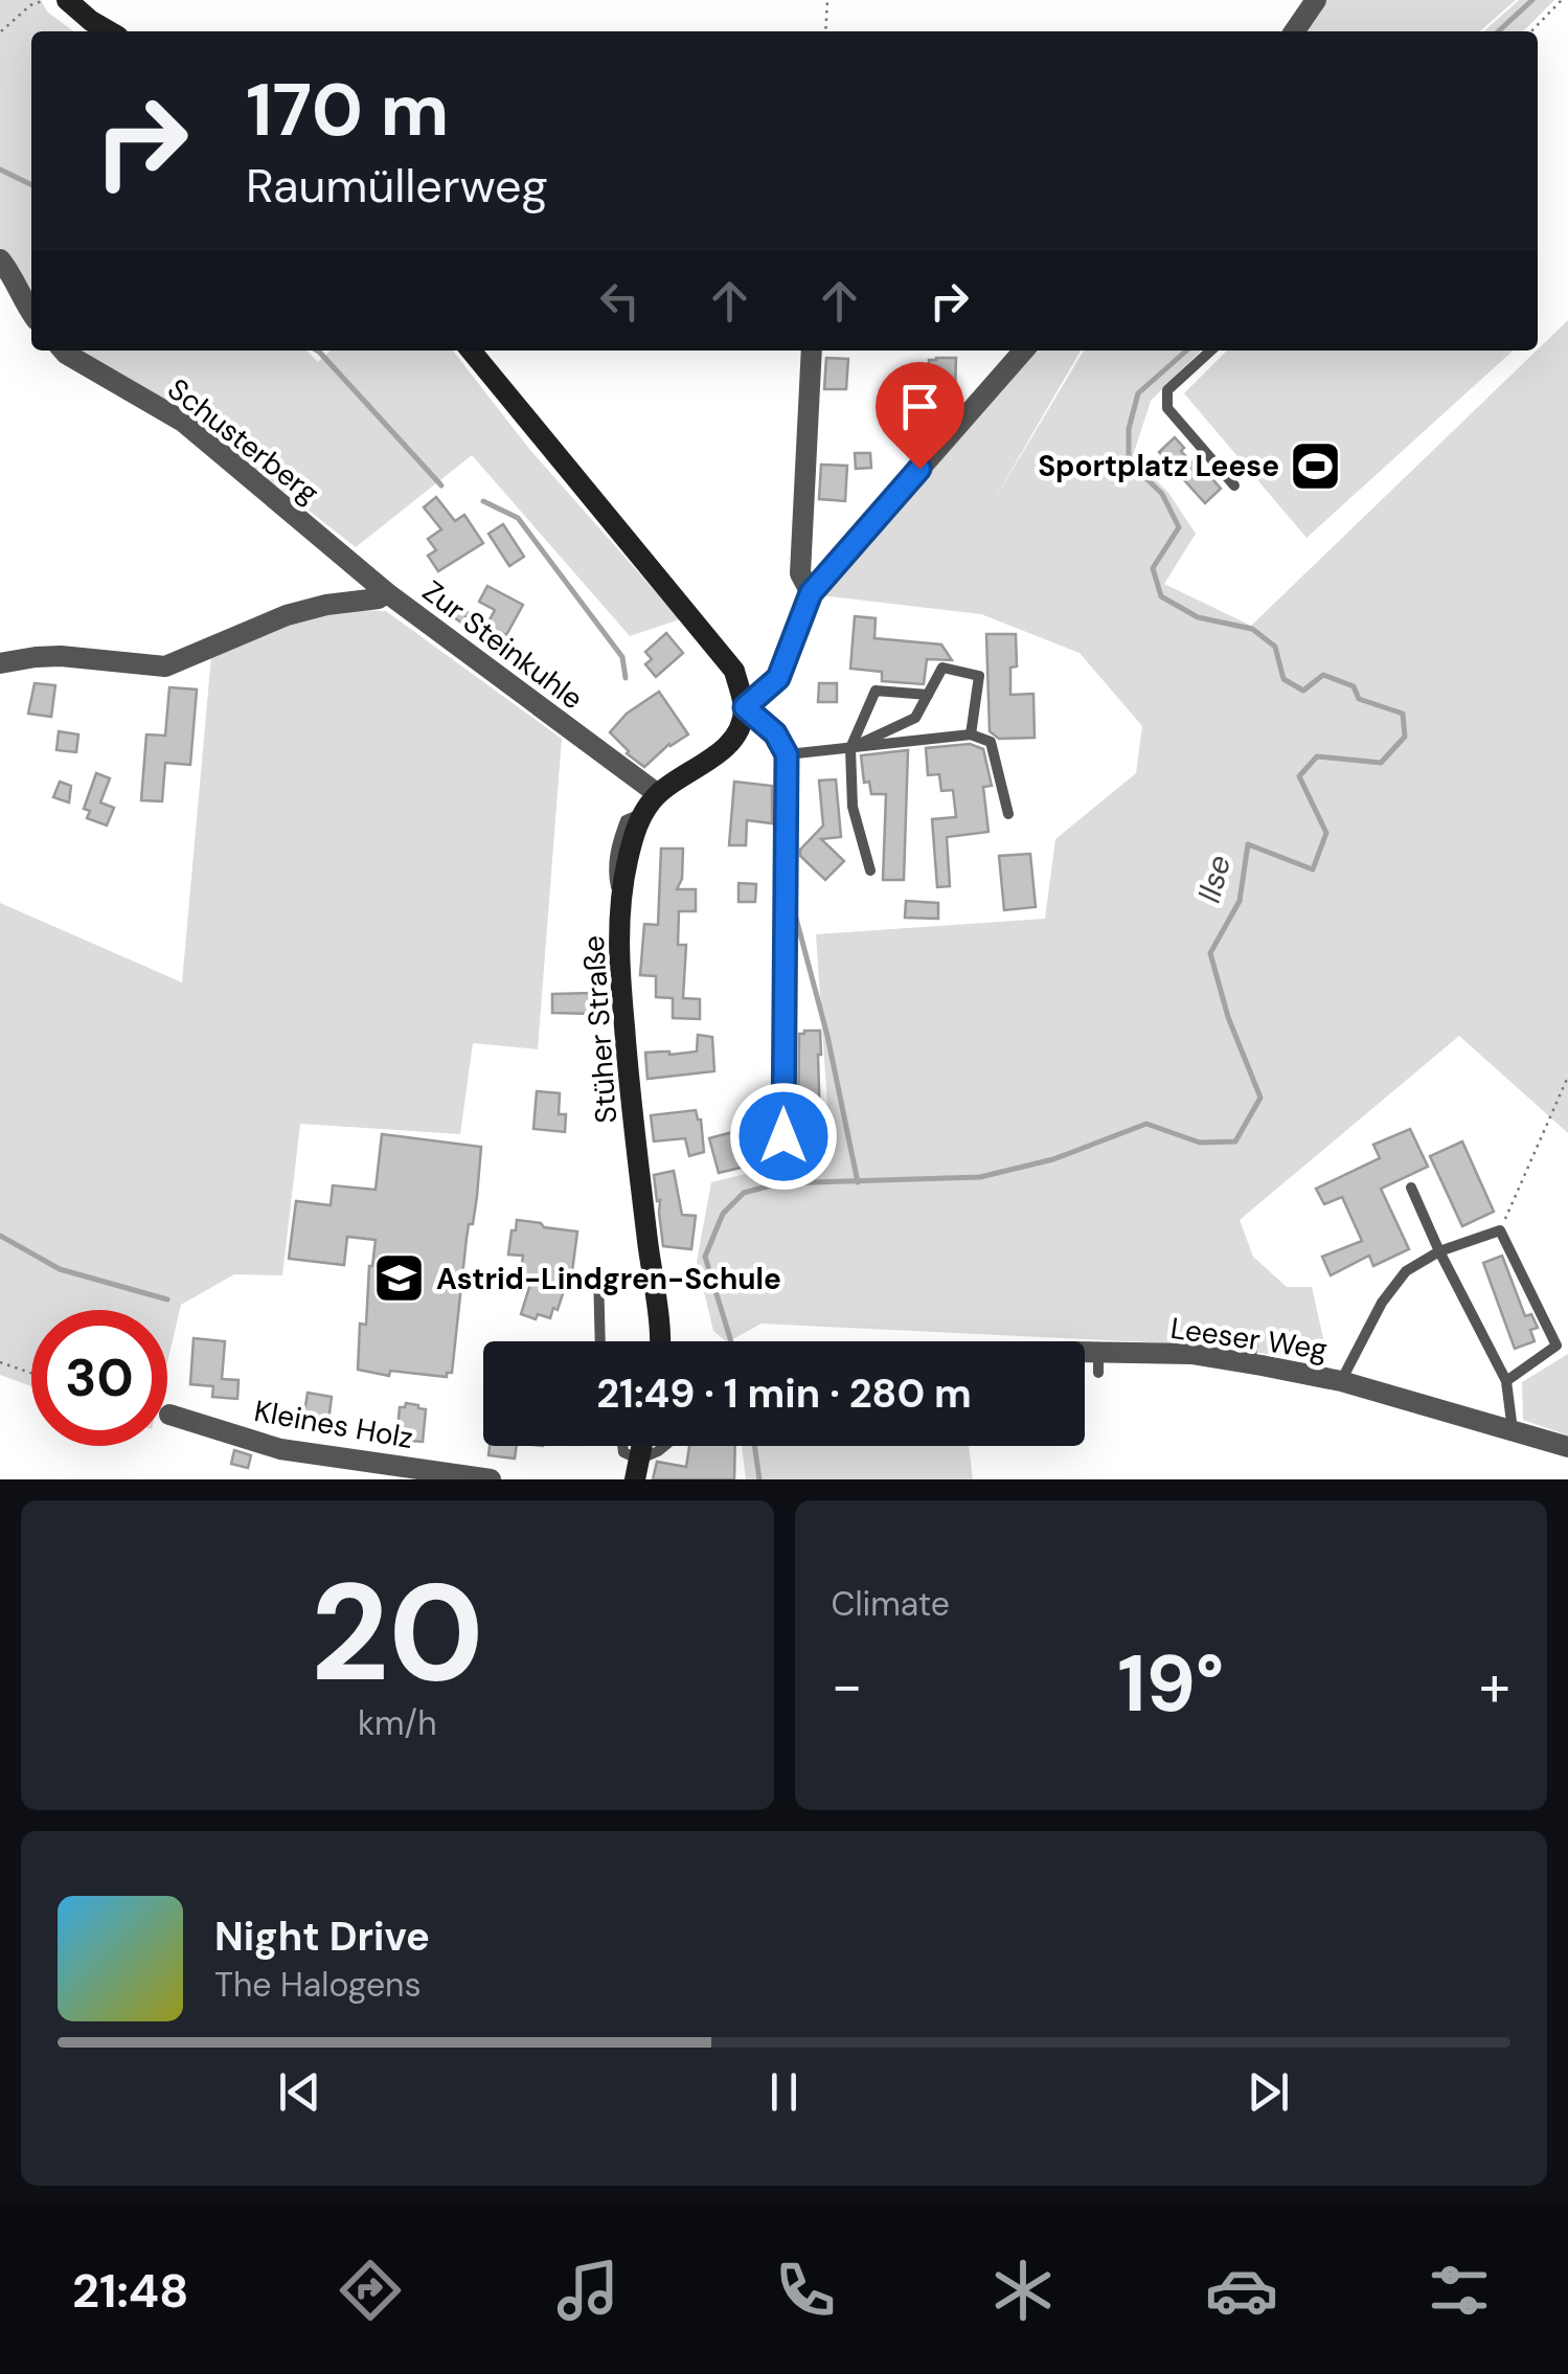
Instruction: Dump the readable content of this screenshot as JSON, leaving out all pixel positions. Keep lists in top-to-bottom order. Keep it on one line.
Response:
{"streets":{"main road":["Stüher Straße"],"street":["Schusterberg","Zur Steinkuhle","Leeser Weg","Kleines Holz"]},"crossings":[["Schusterberg","Zur Steinkuhle"],["Zur Steinkuhle","Stüher Straße"]],"water":["Ilse"],"places":{"sports":["Sportplatz Leese"],"school or university":["Astrid-Lindgren-Schule"]},"page":{"turn":["170 m","Raumüllerweg"],"limit":"30","trip":"21:49 · 1 min · 280 m","tile":[["20","km/h"],"Climate"],"heat":["−","19°","+"],"song":["Night Drive","The Halogens"],"tabs":"21:48"}}
